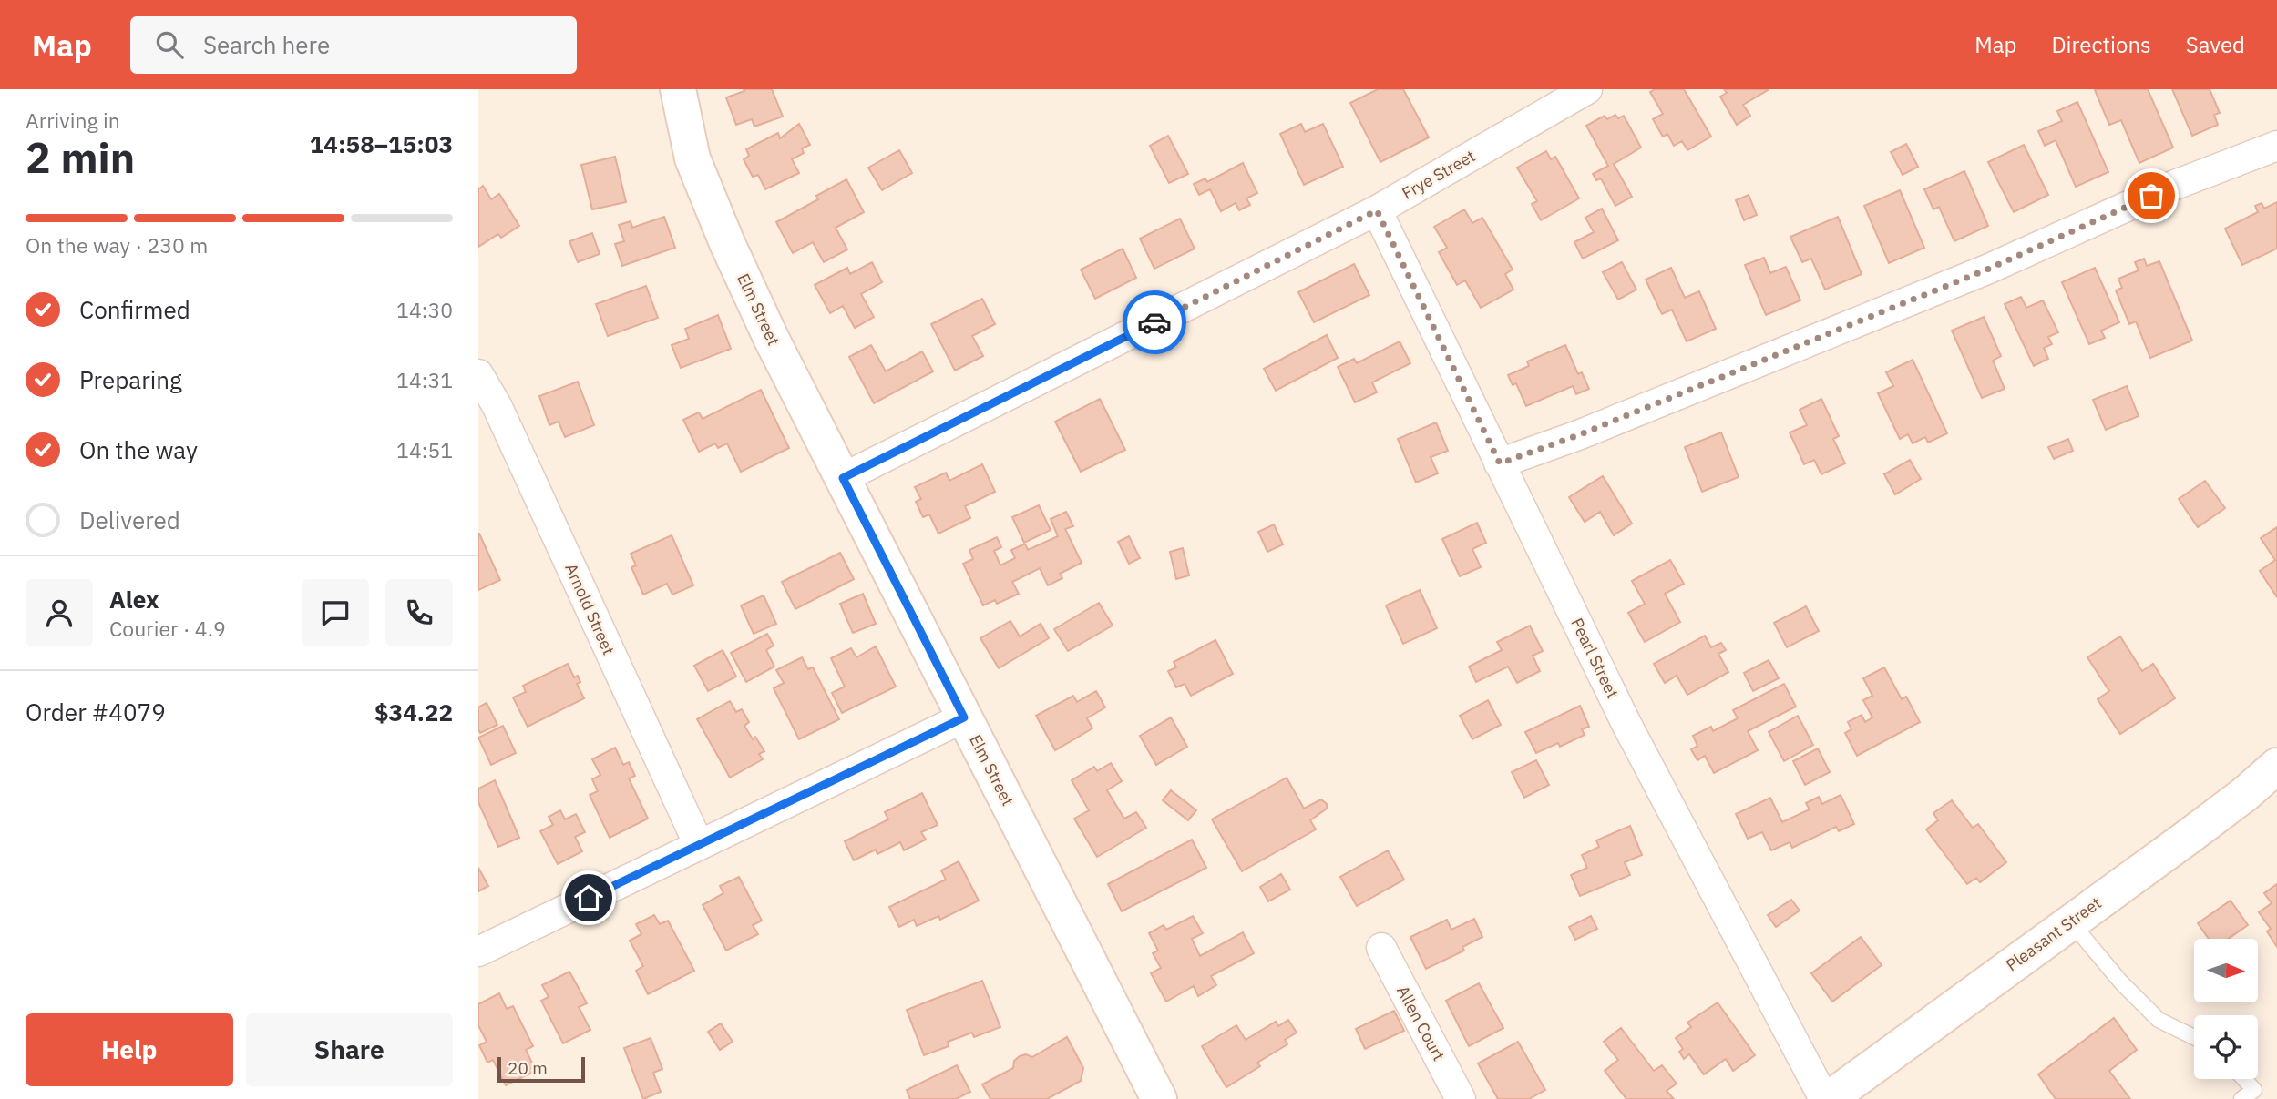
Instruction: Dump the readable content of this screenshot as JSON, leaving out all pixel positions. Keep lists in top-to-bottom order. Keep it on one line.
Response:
{"streets":{"street":["Frye Street","Elm Street","Arnold Street","Pearl Street","Pleasant Street","Allen Court"]},"crossings":[["Frye Street","Elm Street"],["Frye Street","Pearl Street"],["Pearl Street","Pleasant Street"]],"scale_bar":"20 m","north":"right","page":{"header":"Map","search":"Search here","nav":["Map","Directions","Saved"],"heading":["2 min","Arriving in","14:58–15:03"],"panel":["Alex","Courier · 4.9","Order #4079","$34.22"],"bar":"On the way · 230 m","list":[["Confirmed","14:30"],["Preparing","14:31"],["On the way","14:51"],"Delivered"],"buttons":["Help","Share"],"scale":"20 m"}}
